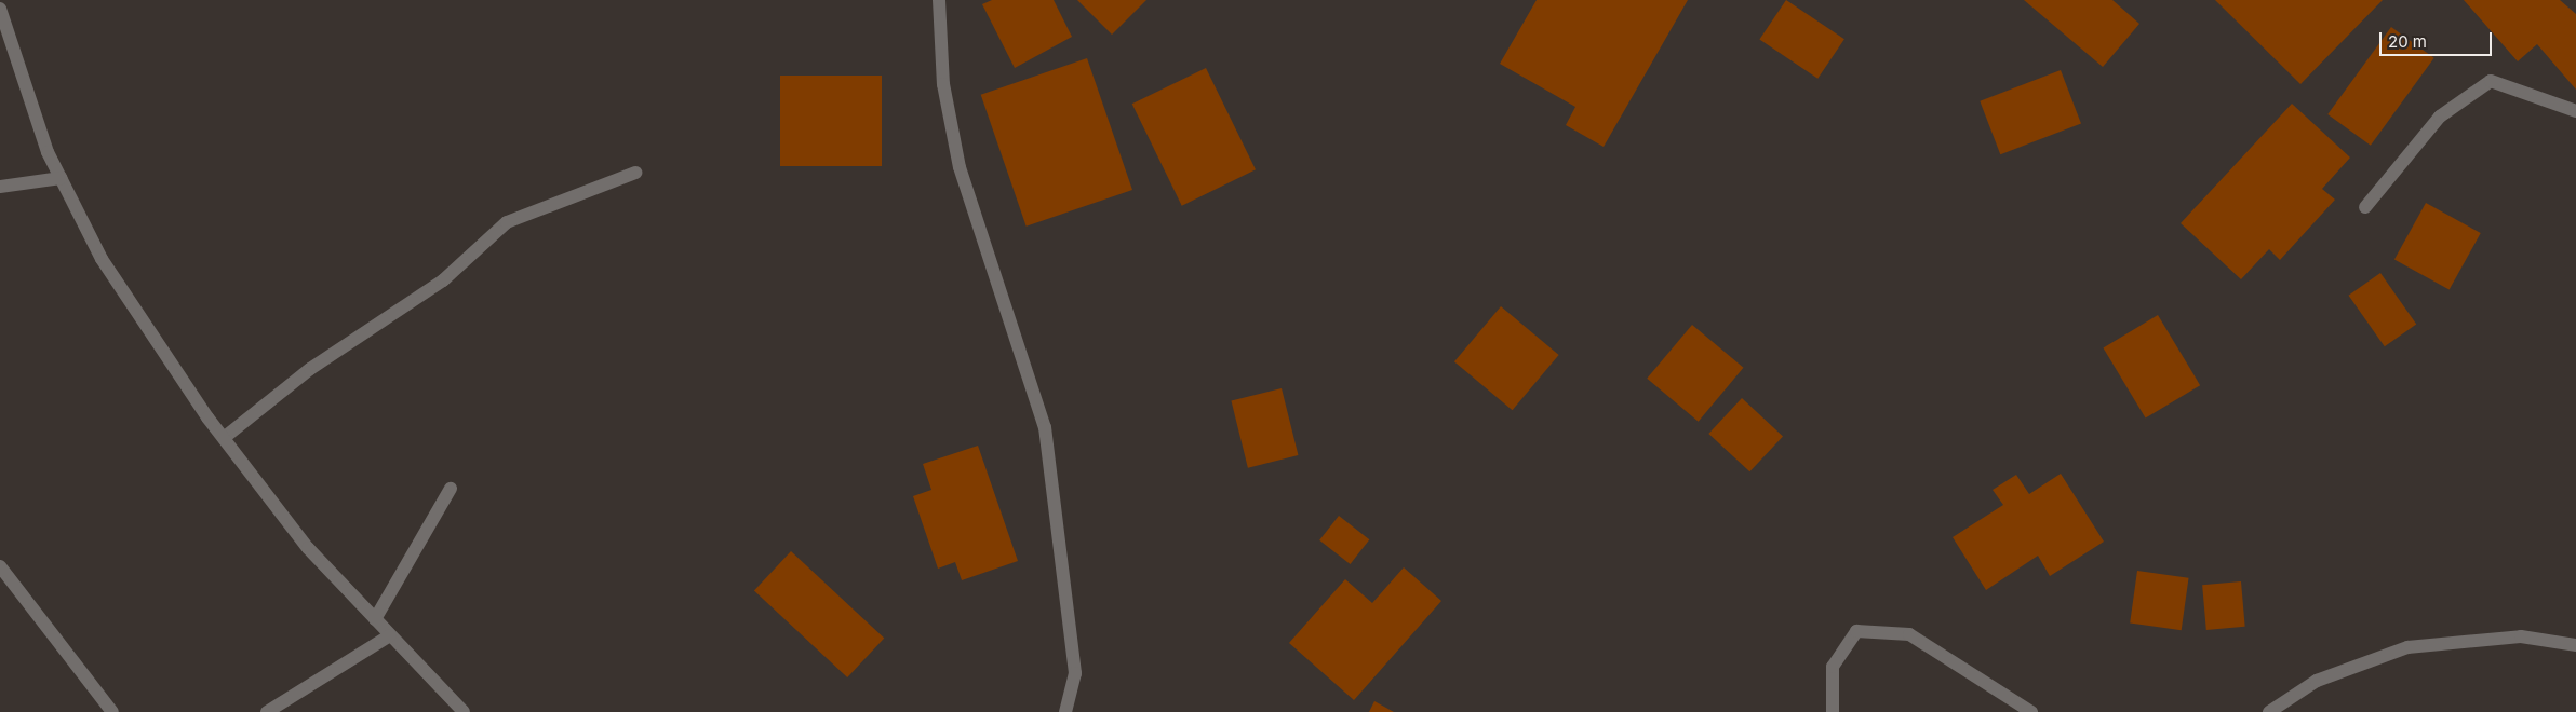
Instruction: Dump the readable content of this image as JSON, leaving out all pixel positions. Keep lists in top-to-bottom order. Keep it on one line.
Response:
{"scale_bar":"20 m"}
